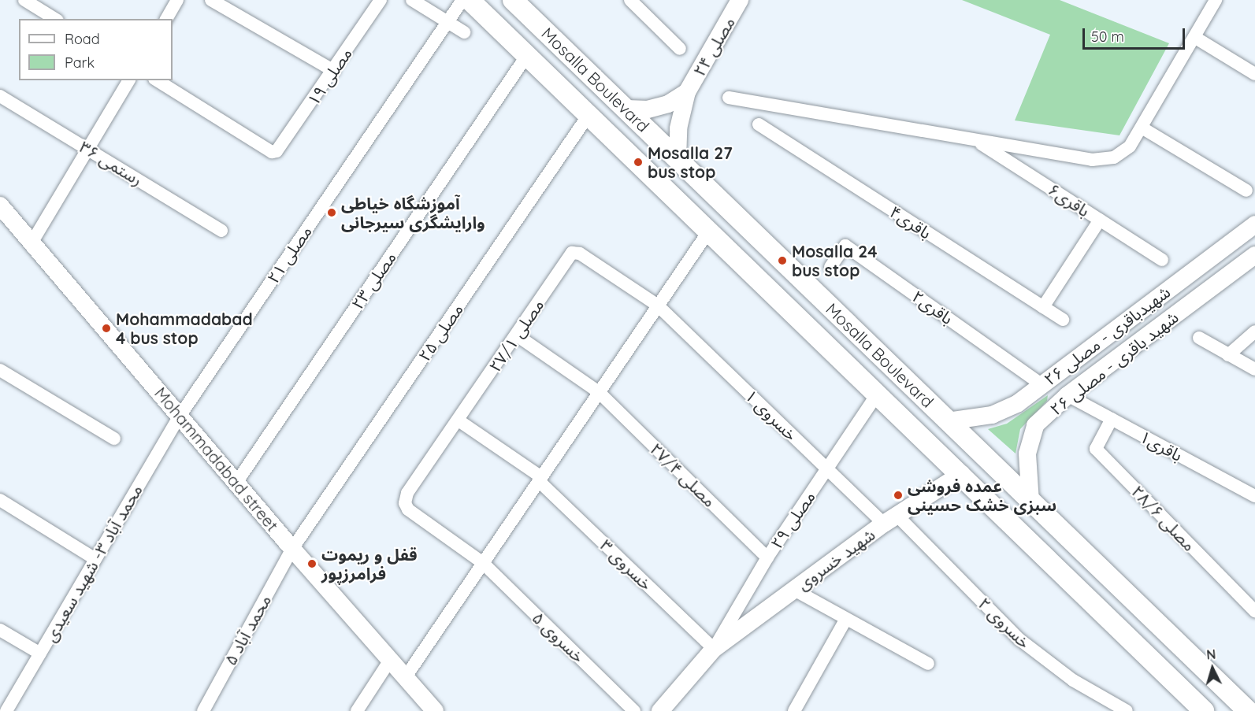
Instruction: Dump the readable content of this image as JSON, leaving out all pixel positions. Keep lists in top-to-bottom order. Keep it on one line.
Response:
{"streets":{"main road":["Mosalla Boulevard"],"street":["مصلی ۲۴","مصلی ۱۹","رستمی ۳۶","باقری۶","باقری۴","مصلی ۲۱","مصلی ۲۳","باقری۲","مصلی ۲۵","مصلی ۲۷/۱","شهیدباقری - مصلی ۲۶","شهید باقری - مصلی ۲۶","خسروی ۱","باقری۱","Mohammadabad street","مصلی ۲۷/۴","مصلی ۲۸/۶","مصلی ۲۹","شهید خسروی","محمد آباد ۳- شهید سعیدی","خسروی ۳","خسروی ۲","محمد آباد ۵","خسروی ۵"]},"crossings":[["Mosalla Boulevard","مصلی ۲۳"],["Mosalla Boulevard","مصلی ۲۵"],["Mosalla Boulevard","شهیدباقری - مصلی ۲۶"],["Mosalla Boulevard","شهید باقری - مصلی ۲۶"],["Mosalla Boulevard","مصلی ۲۹"],["Mosalla Boulevard","شهید خسروی"],["مصلی ۲۱","Mohammadabad street"],["مصلی ۲۱","محمد آباد ۳- شهید سعیدی"],["مصلی ۲۳","Mohammadabad street"],["باقری۲","شهیدباقری - مصلی ۲۶"],["مصلی ۲۵","Mohammadabad street"],["مصلی ۲۵","محمد آباد ۵"],["مصلی ۲۷/۱","خسروی ۱"],["مصلی ۲۷/۱","مصلی ۲۷/۴"],["مصلی ۲۷/۱","خسروی ۳"],["مصلی ۲۷/۱","خسروی ۵"],["شهید باقری - مصلی ۲۶","باقری۱"],["خسروی ۱","مصلی ۲۹"],["خسروی ۱","شهید خسروی"],["خسروی ۱","خسروی ۲"],["باقری۱","مصلی ۲۸/۶"],["Mohammadabad street","محمد آباد ۳- شهید سعیدی"],["Mohammadabad street","محمد آباد ۵"],["مصلی ۲۷/۴","مصلی ۲۹"],["مصلی ۲۹","شهید خسروی"],["مصلی ۲۹","خسروی ۳"],["شهید خسروی","خسروی ۳"],["شهید خسروی","خسروی ۲"]],"places":["Mosalla 27 bus stop","آموزشگاه خیاطی وارایشگری سیرجانی","Mosalla 24 bus stop","Mohammadabad 4 bus stop","عمده فروشی سبزی خشک حسینی","قفل و ریموت فرامرزپور"],"legend":["Road","Park"],"scale_bar":"50 m","north":"top"}
